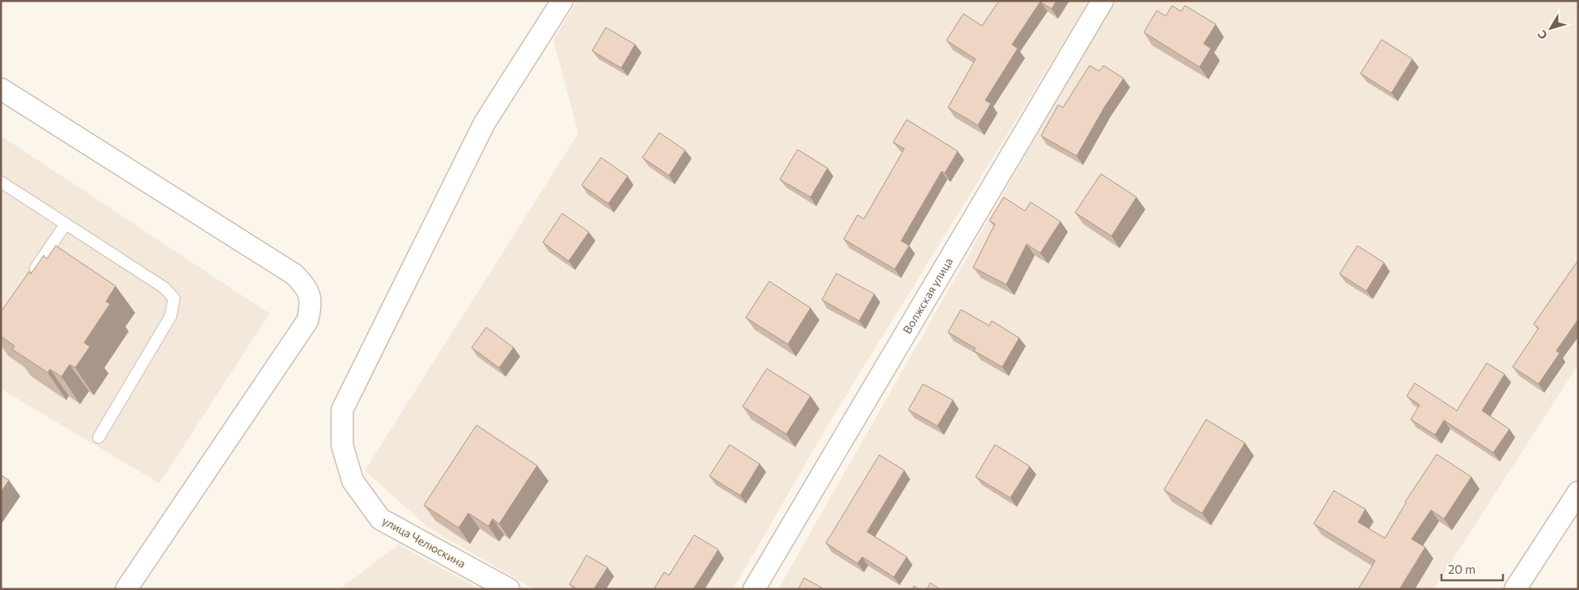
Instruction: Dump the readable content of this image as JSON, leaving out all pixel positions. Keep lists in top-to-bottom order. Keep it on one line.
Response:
{"streets":{"street":["Волжская улица","улица Челюскина"]},"scale_bar":"20 m","north":"bottom left"}
